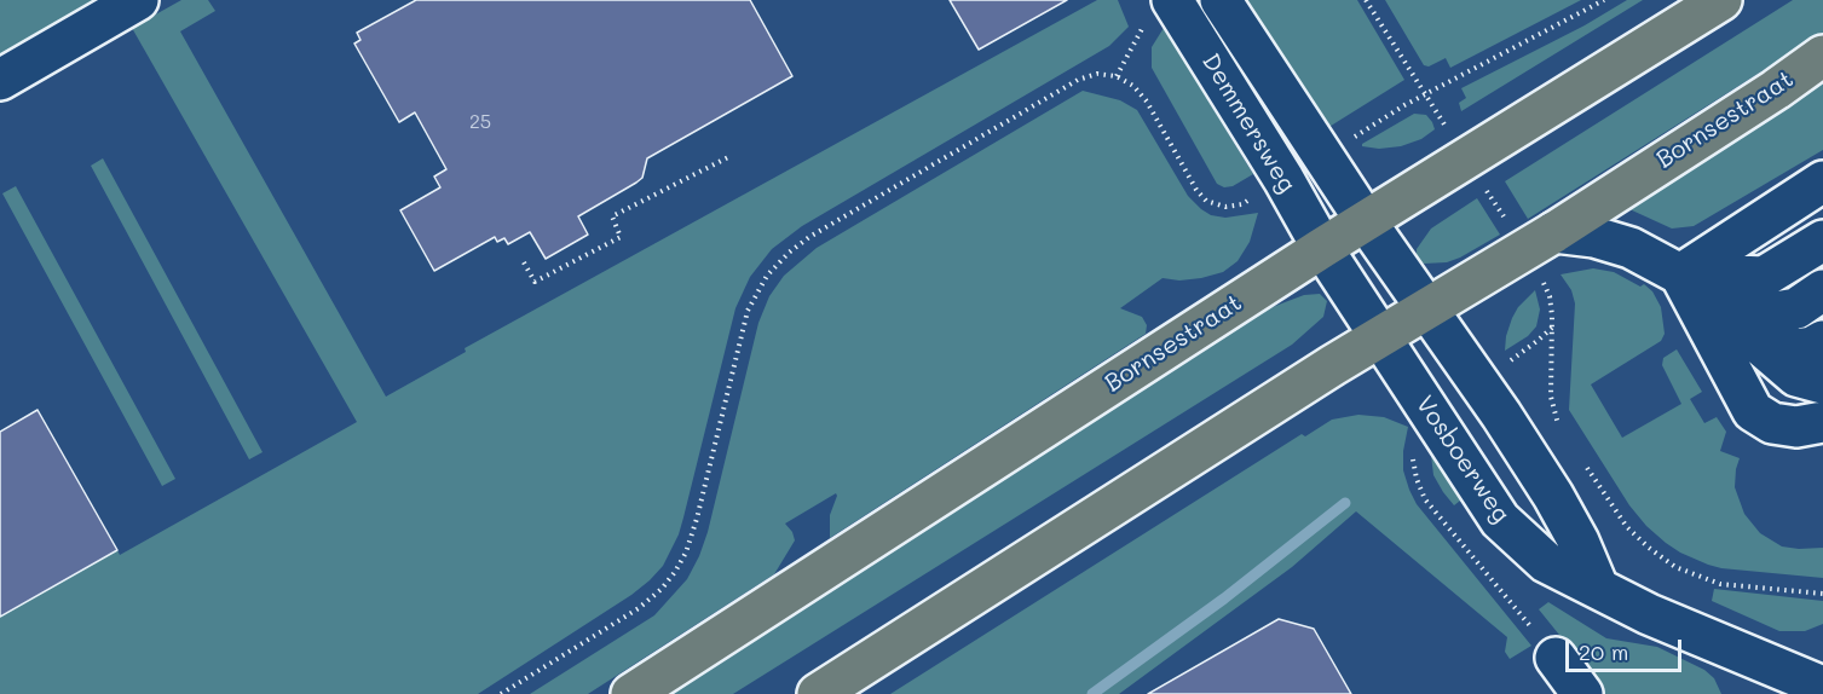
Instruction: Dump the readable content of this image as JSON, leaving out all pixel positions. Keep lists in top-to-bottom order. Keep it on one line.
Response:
{"streets":{"main road":["Bornsestraat"],"street":["Demmersweg","Vosboerweg"]},"crossings":[["Bornsestraat","Demmersweg"],["Bornsestraat","Vosboerweg"],["Demmersweg","Vosboerweg"]],"house_numbers":["25"],"scale_bar":"20 m"}
